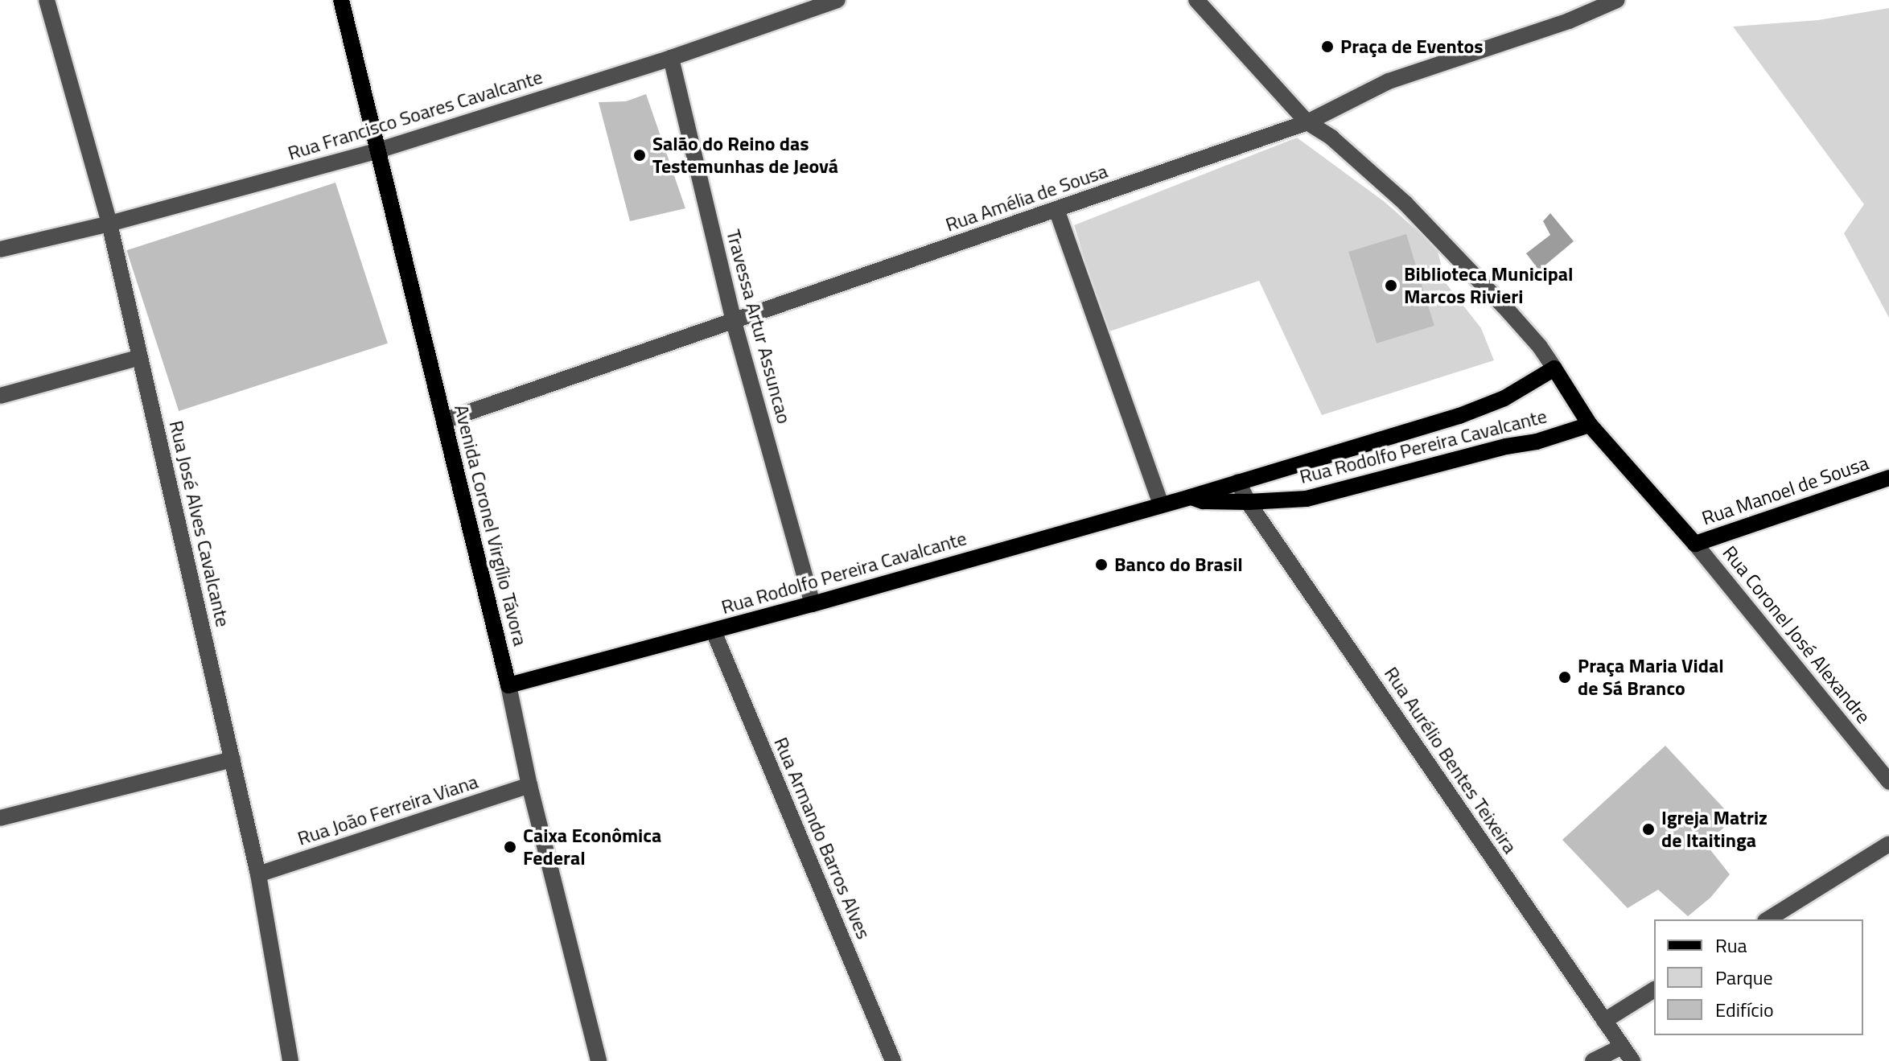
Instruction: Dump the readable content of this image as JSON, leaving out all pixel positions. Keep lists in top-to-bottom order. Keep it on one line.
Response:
{"streets":{"main road":["Rua Rodolfo Pereira Cavalcante","Rua Manoel de Sousa","Avenida Coronel Virgílio Távora"],"street":["Rua Francisco Soares Cavalcante","Rua Amélia de Sousa","Travessa Artur Assuncao","Rua José Alves Cavalcante","Rua Coronel José Alexandre","Rua Aurélio Bentes Teixeira","Rua João Ferreira Viana","Rua Armando Barros Alves"]},"crossings":[["Rua Francisco Soares Cavalcante","Travessa Artur Assuncao"],["Rua Francisco Soares Cavalcante","Rua José Alves Cavalcante"],["Rua Francisco Soares Cavalcante","Avenida Coronel Virgílio Távora"],["Rua Amélia de Sousa","Travessa Artur Assuncao"],["Rua Amélia de Sousa","Avenida Coronel Virgílio Távora"],["Travessa Artur Assuncao","Rua Rodolfo Pereira Cavalcante"],["Rua Rodolfo Pereira Cavalcante","Avenida Coronel Virgílio Távora"],["Rua Rodolfo Pereira Cavalcante","Rua Aurélio Bentes Teixeira"],["Rua Rodolfo Pereira Cavalcante","Rua Armando Barros Alves"],["Rua Manoel de Sousa","Rua Coronel José Alexandre"],["Rua José Alves Cavalcante","Rua João Ferreira Viana"],["Avenida Coronel Virgílio Távora","Rua João Ferreira Viana"]],"places":["Praça de Eventos","Salão do Reino das Testemunhas de Jeová","Biblioteca Municipal Marcos Rivieri","Banco do Brasil","Praça Maria Vidal de Sá Branco","Igreja Matriz de Itaitinga","Caixa Econômica Federal"],"legend":["Rua","Parque","Edifício"]}
